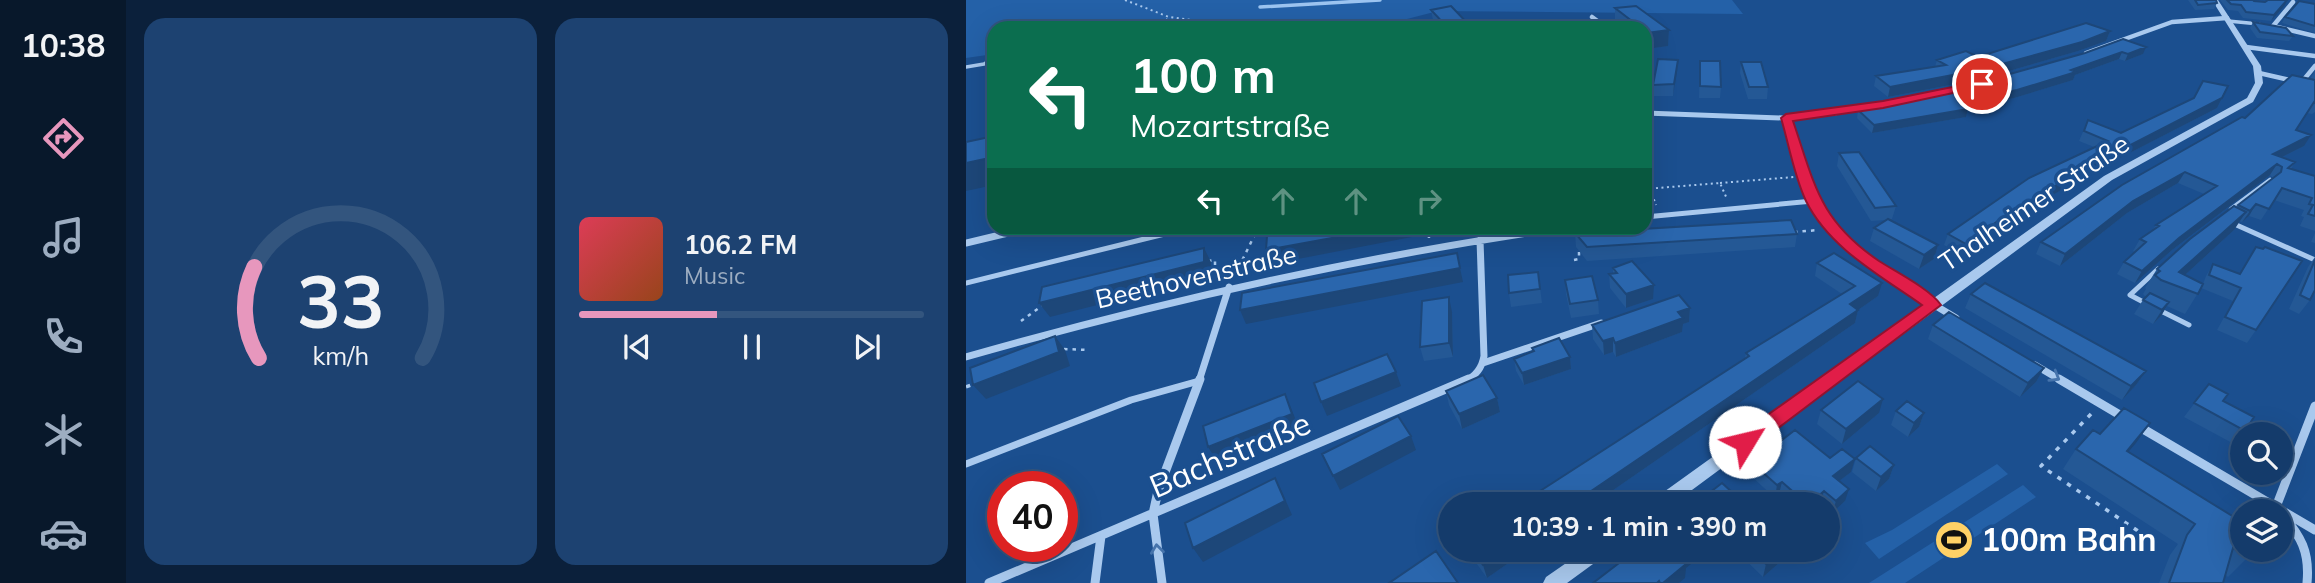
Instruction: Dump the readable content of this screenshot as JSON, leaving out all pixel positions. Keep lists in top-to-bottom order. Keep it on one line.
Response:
{"streets":{"street":["Thalheimer Straße","Beethovenstraße","Bachstraße"]},"places":{"sports":["100m Bahn"]},"page":{"tabs":"10:38","turn":["100 m","Mozartstraße"],"song":["106.2 FM","Music"],"limit":"40","trip":"10:39 · 1 min · 390 m","gauge":["33","km/h"]}}
